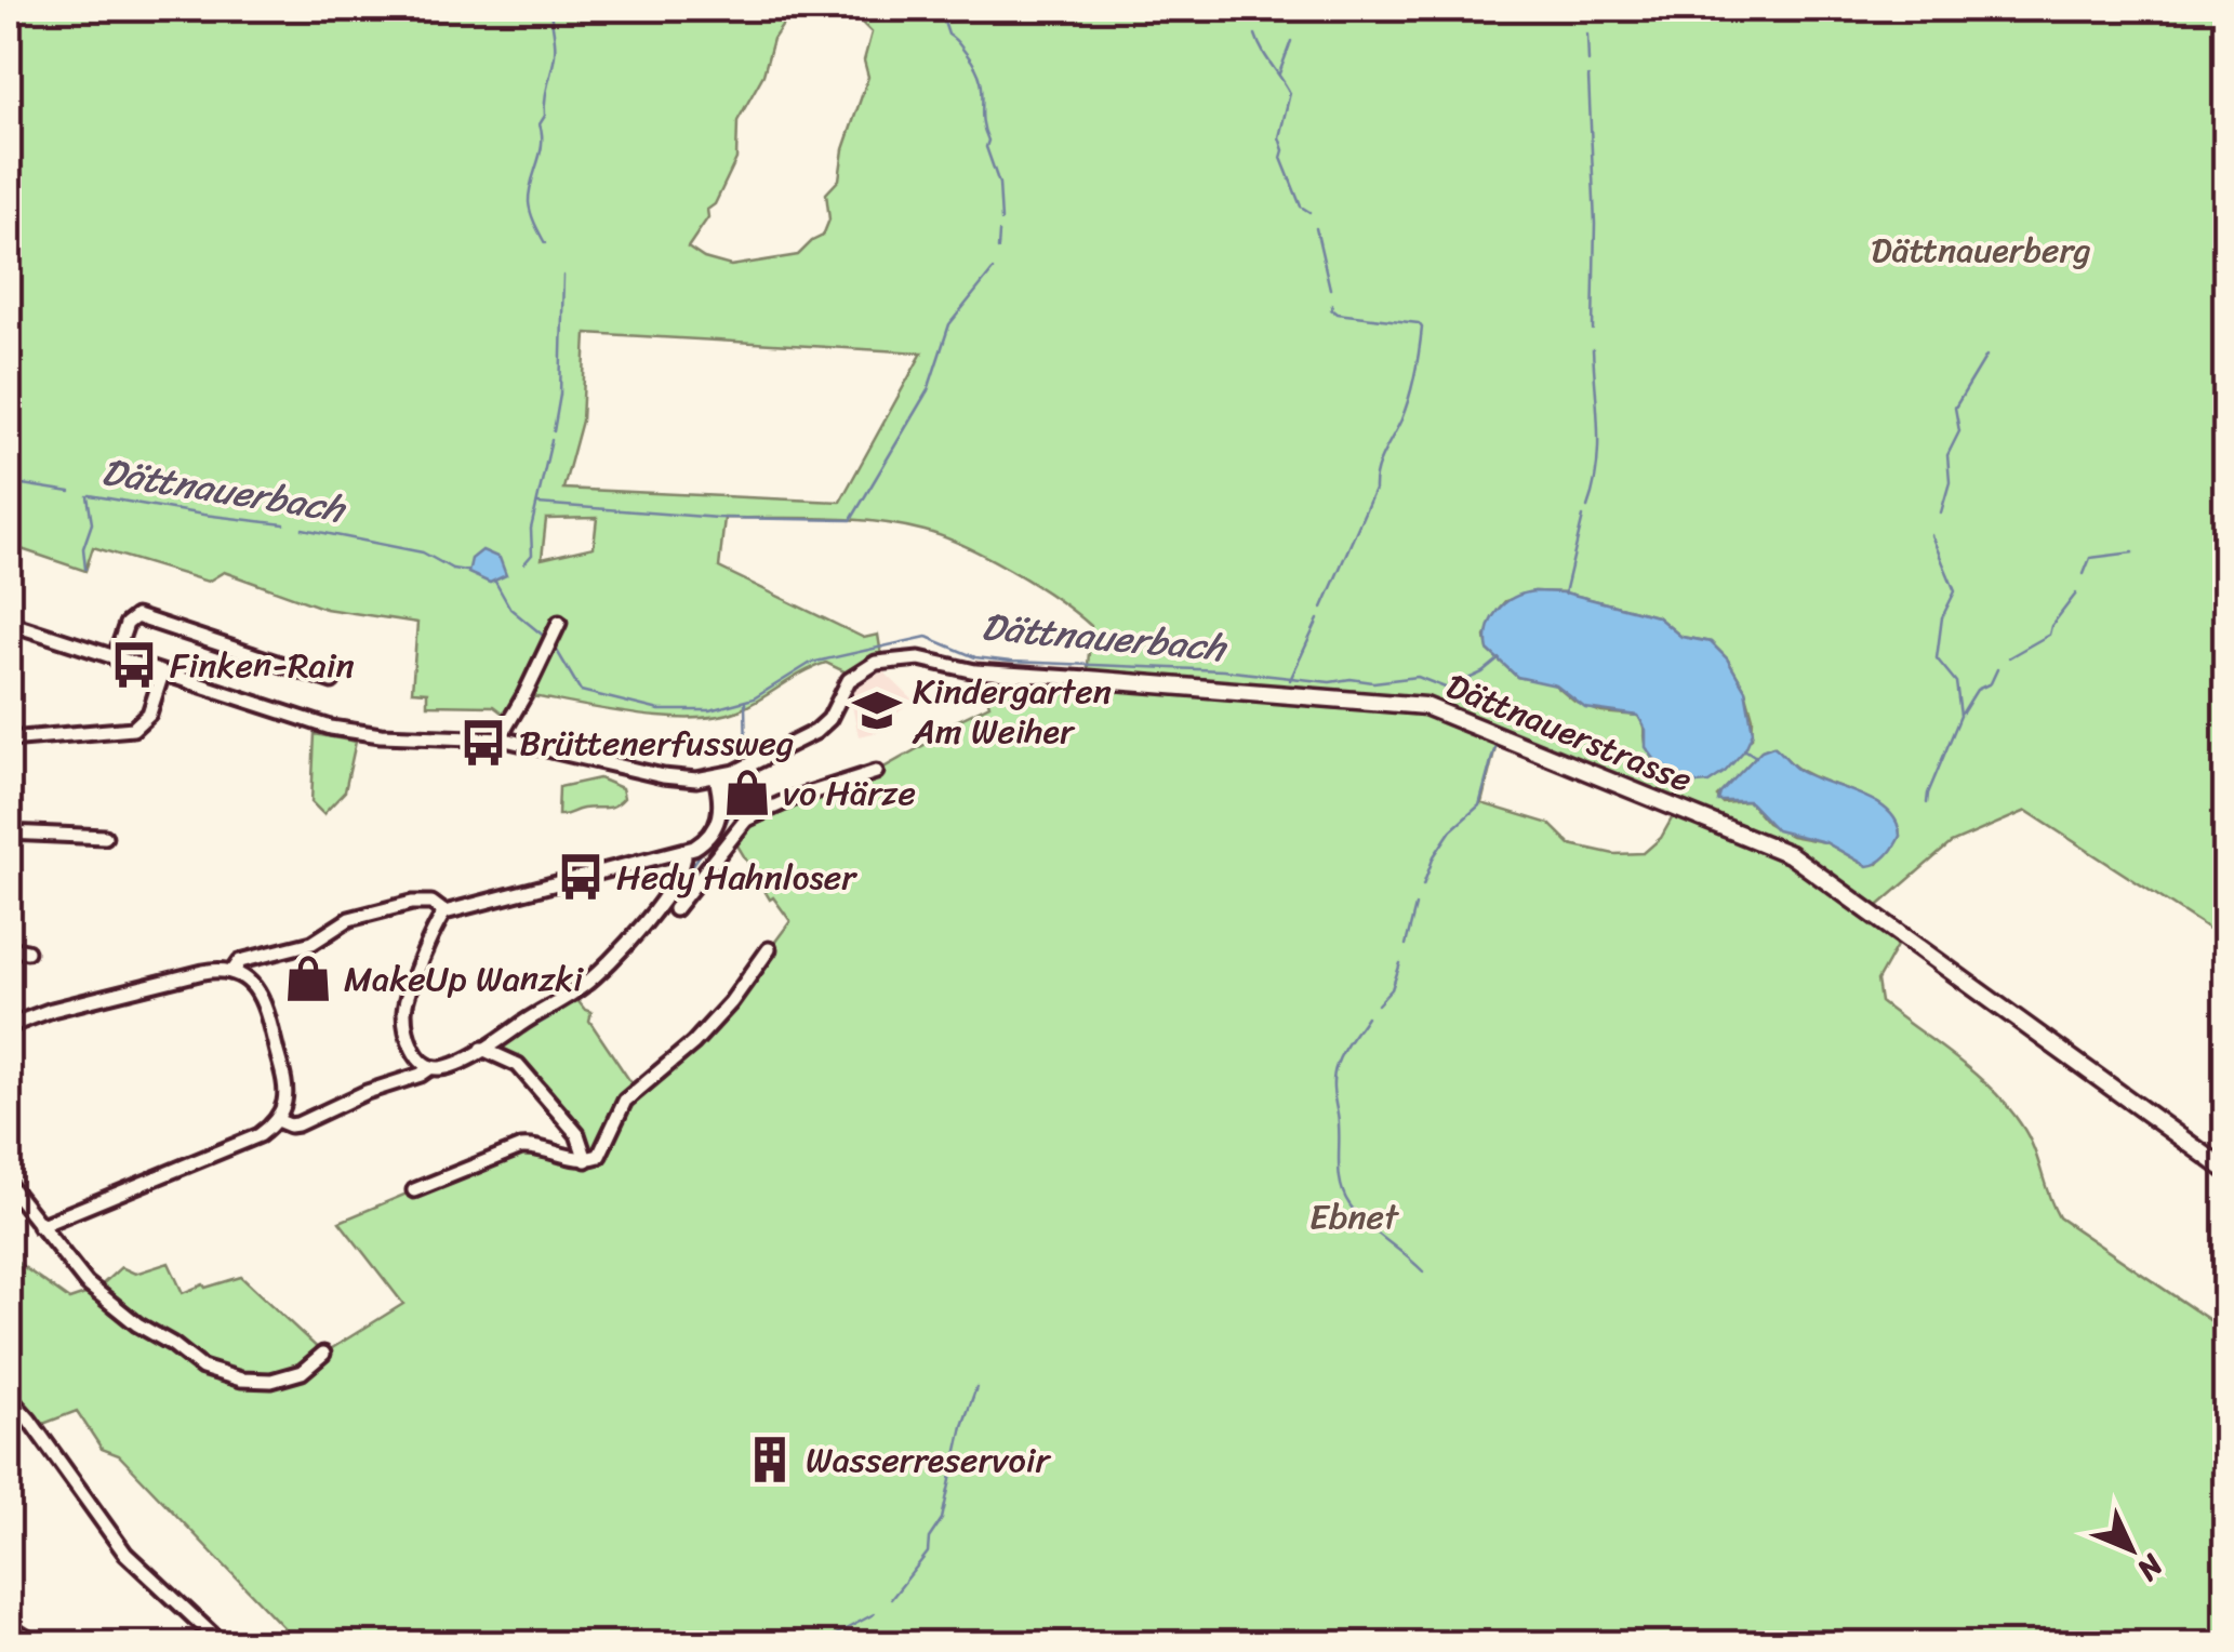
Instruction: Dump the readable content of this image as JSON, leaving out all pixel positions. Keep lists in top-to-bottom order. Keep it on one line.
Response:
{"streets":{"street":["Dättnauerstrasse"]},"water":["Dättnauerbach"],"parks":["Dättnauerberg","Ebnet"],"places":{"bus stop":["Finken-Rain","Brüttenerfussweg","Hedy Hahnloser"],"school or university":["Kindergarten Am Weiher"],"shop":["vo Härze","MakeUp Wanzki"],"building":["Wasserreservoir"]},"north":"bottom right"}
